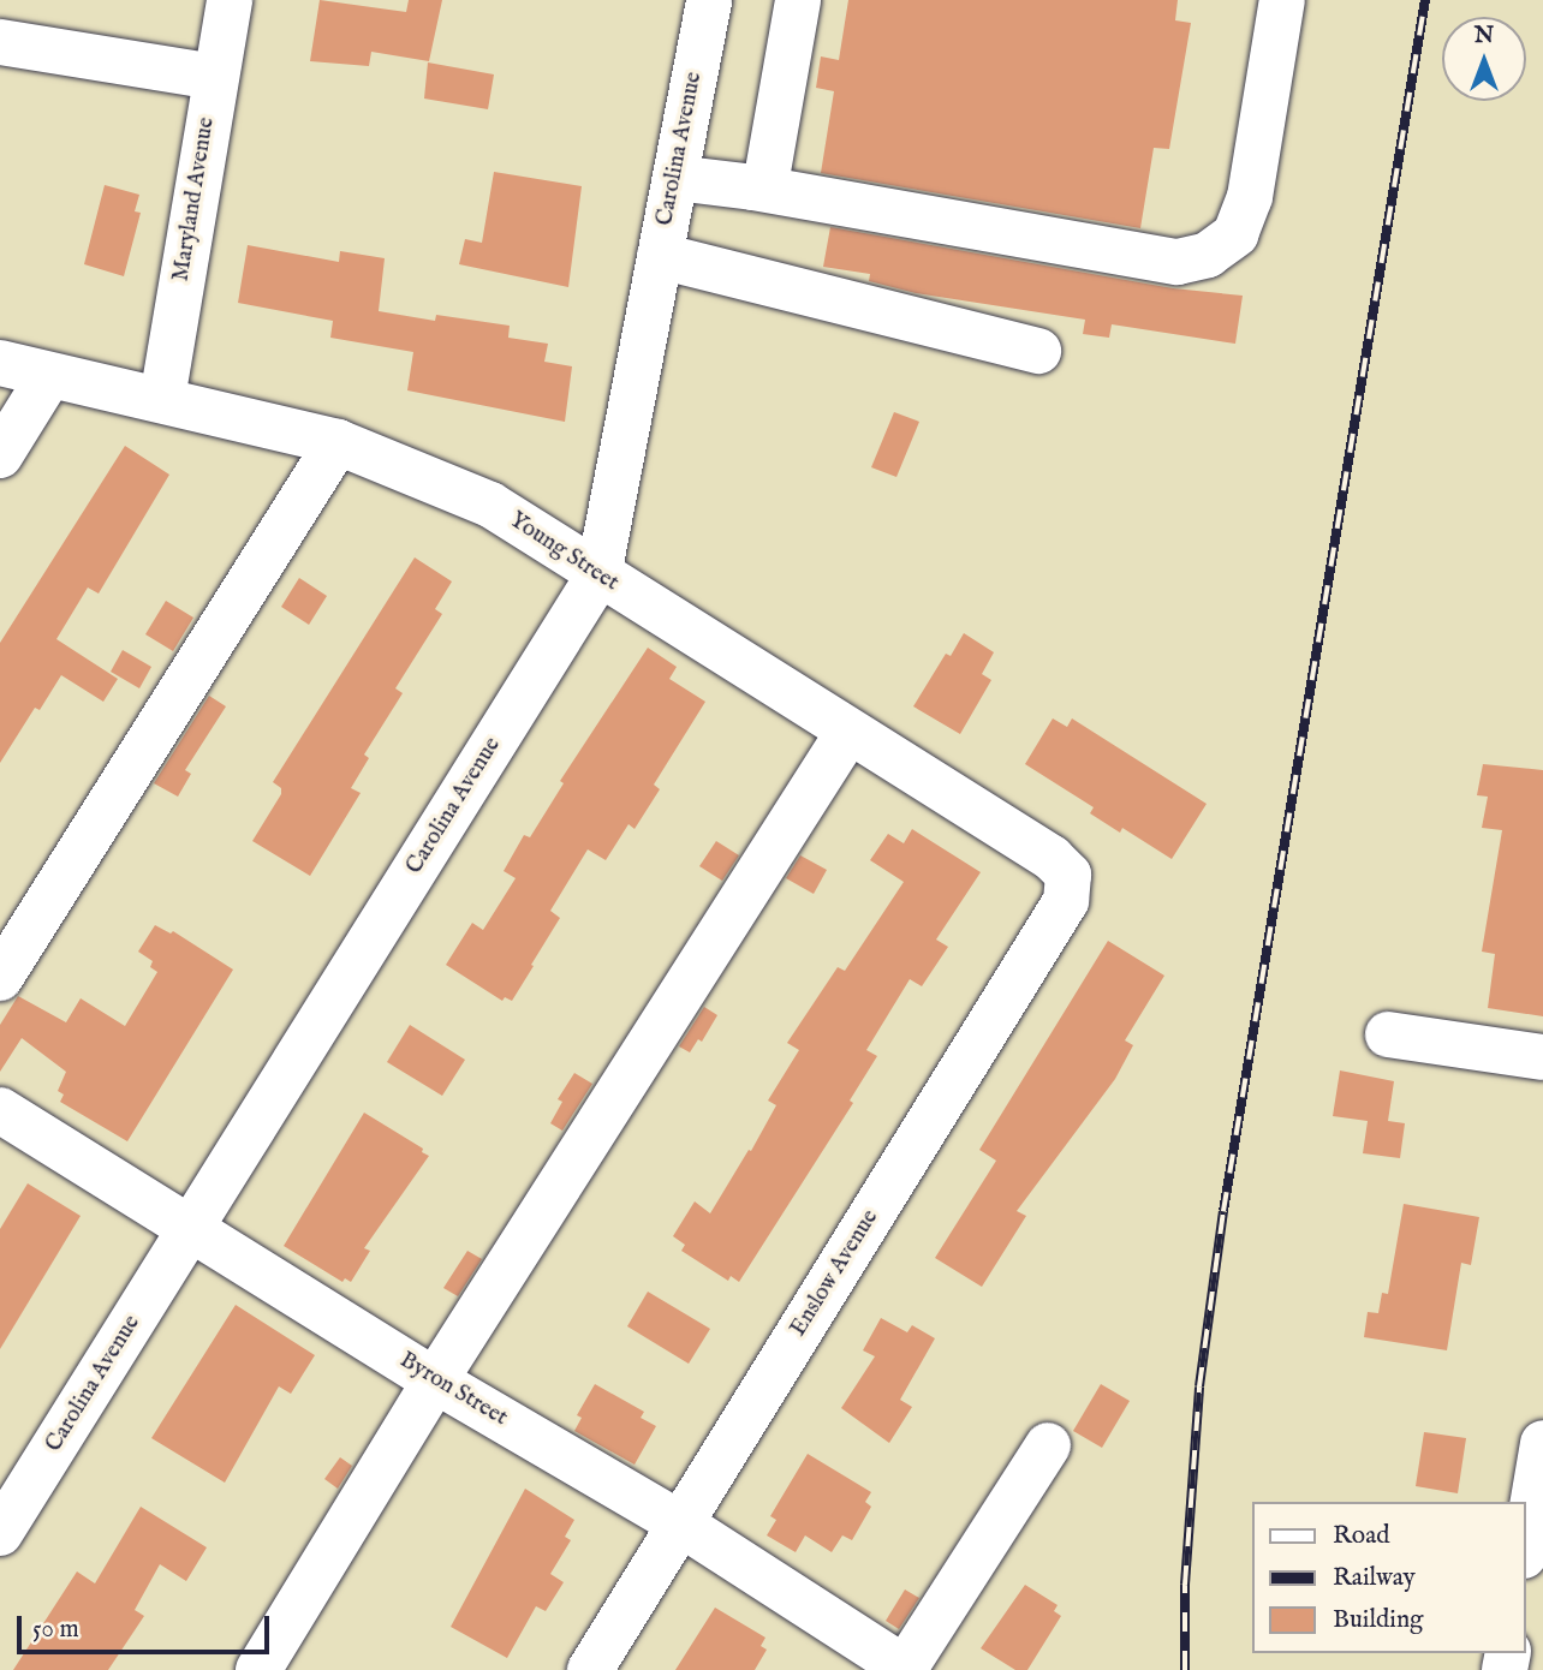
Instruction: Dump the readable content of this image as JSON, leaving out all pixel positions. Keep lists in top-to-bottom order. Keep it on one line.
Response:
{"streets":{"street":["Carolina Avenue","Maryland Avenue","Young Street","Enslow Avenue","Byron Street"]},"crossings":[["Carolina Avenue","Young Street"],["Carolina Avenue","Byron Street"],["Maryland Avenue","Young Street"],["Young Street","Enslow Avenue"],["Enslow Avenue","Byron Street"]],"legend":["Road","Railway","Building"],"scale_bar":"50 m","north":"top"}
